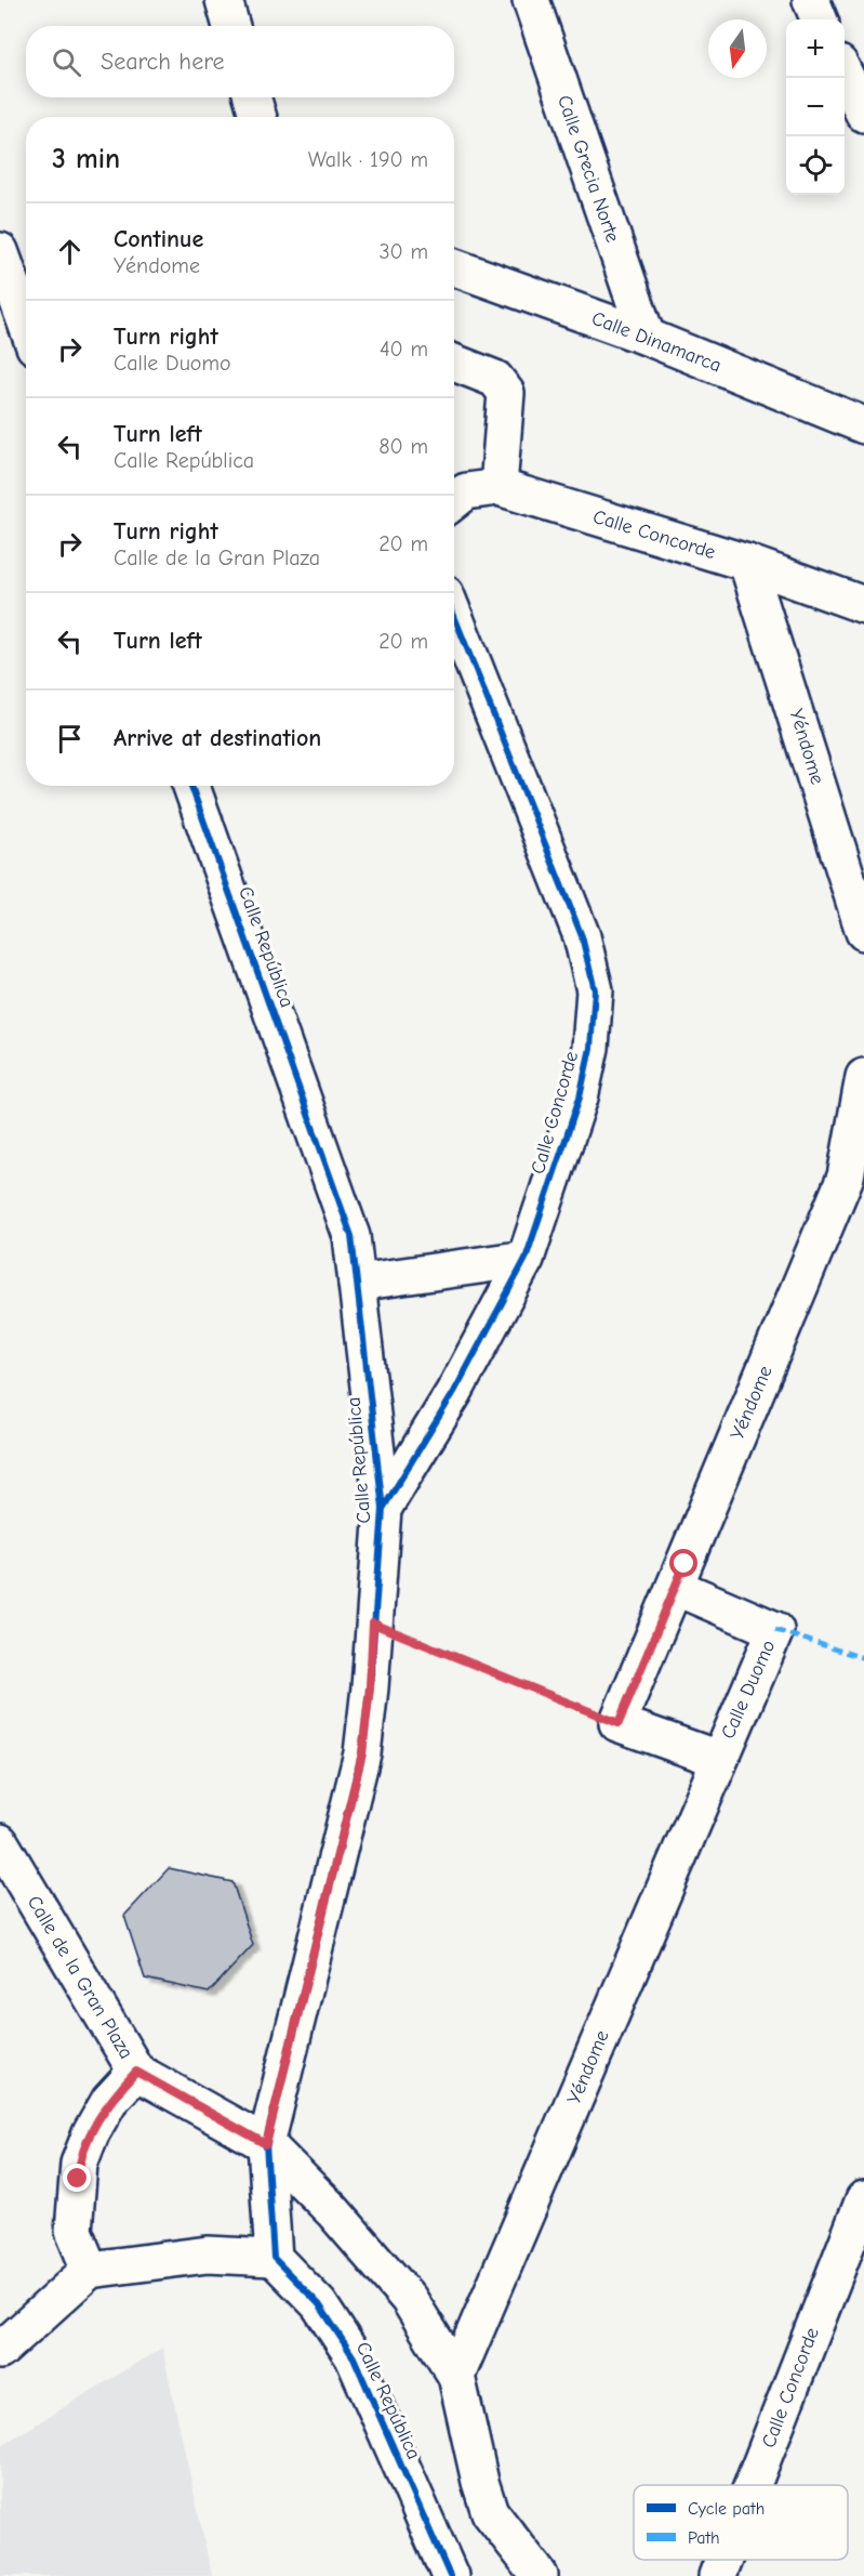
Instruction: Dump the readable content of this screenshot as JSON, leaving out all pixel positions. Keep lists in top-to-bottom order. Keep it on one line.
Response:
{"streets":{"street":["Calle Grecia Norte","Calle Dinamarca","Calle Concorde","Yéndome","Calle República","Calle Duomo","Calle de la Gran Plaza"]},"crossings":[["Calle Grecia Norte","Calle Dinamarca"],["Calle Concorde","Yéndome"],["Calle Concorde","Calle República"],["Yéndome","Calle Duomo"],["Yéndome","Calle de la Gran Plaza"],["Calle República","Calle de la Gran Plaza"]],"legend":["Cycle path","Path"],"north":"bottom","page":{"map_buttons":["+","−"],"search":"Search here","heading":["3 min","Walk · 190 m"],"list":[["Continue","Yéndome","30 m"],["Turn right","Calle Duomo","40 m"],["Turn left","Calle República","80 m"],["Turn right","Calle de la Gran Plaza","20 m"],["Turn left","20 m"],"Arrive at destination"]}}
